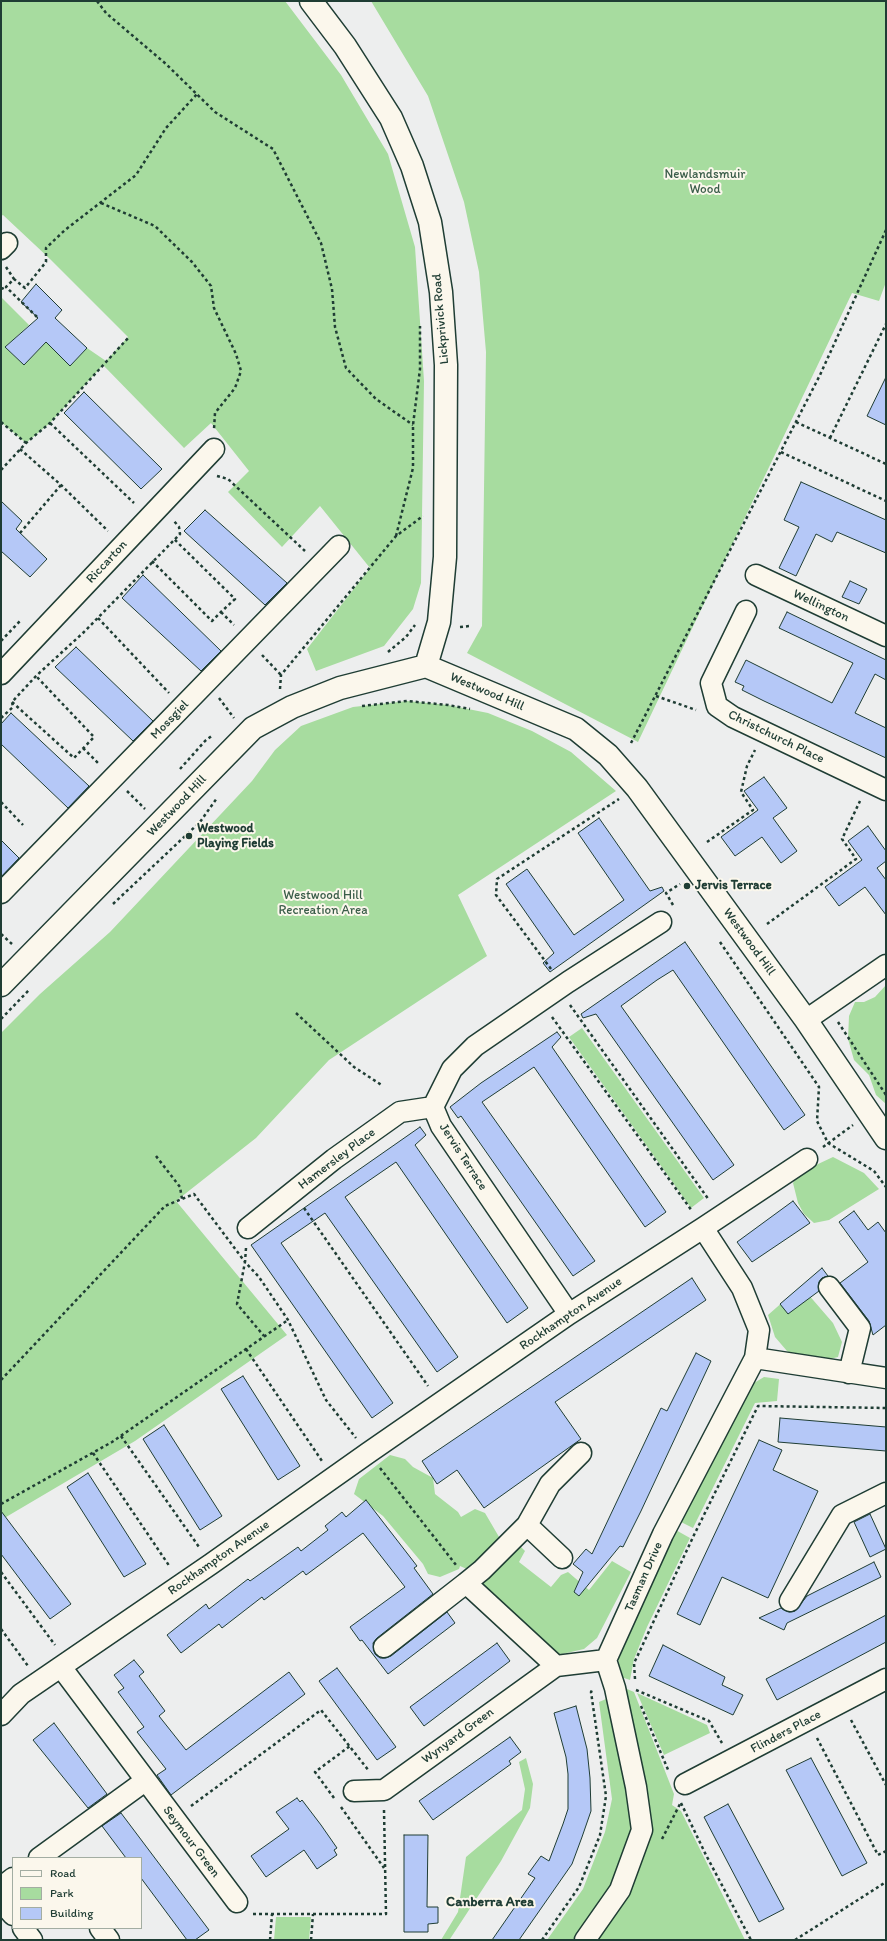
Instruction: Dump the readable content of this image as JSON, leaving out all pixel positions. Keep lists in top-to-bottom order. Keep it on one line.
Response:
{"streets":{"street":["Lickprivick Road","Riccarton","Wellington","Westwood Hill","Mossgiel","Christchurch Place","Jervis Terrace","Hamersley Place","Rockhampton Avenue","Tasman Drive","Flinders Place","Wynyard Green","Seymour Green"]},"crossings":[["Lickprivick Road","Westwood Hill"],["Jervis Terrace","Hamersley Place"],["Jervis Terrace","Rockhampton Avenue"],["Rockhampton Avenue","Tasman Drive"],["Rockhampton Avenue","Seymour Green"],["Tasman Drive","Wynyard Green"]],"districts":["Canberra Area"],"parks":["Newlandsmuir Wood","Westwood Hill Recreation Area"],"places":["Westwood Playing Fields","Jervis Terrace"],"legend":["Road","Park","Building"]}
